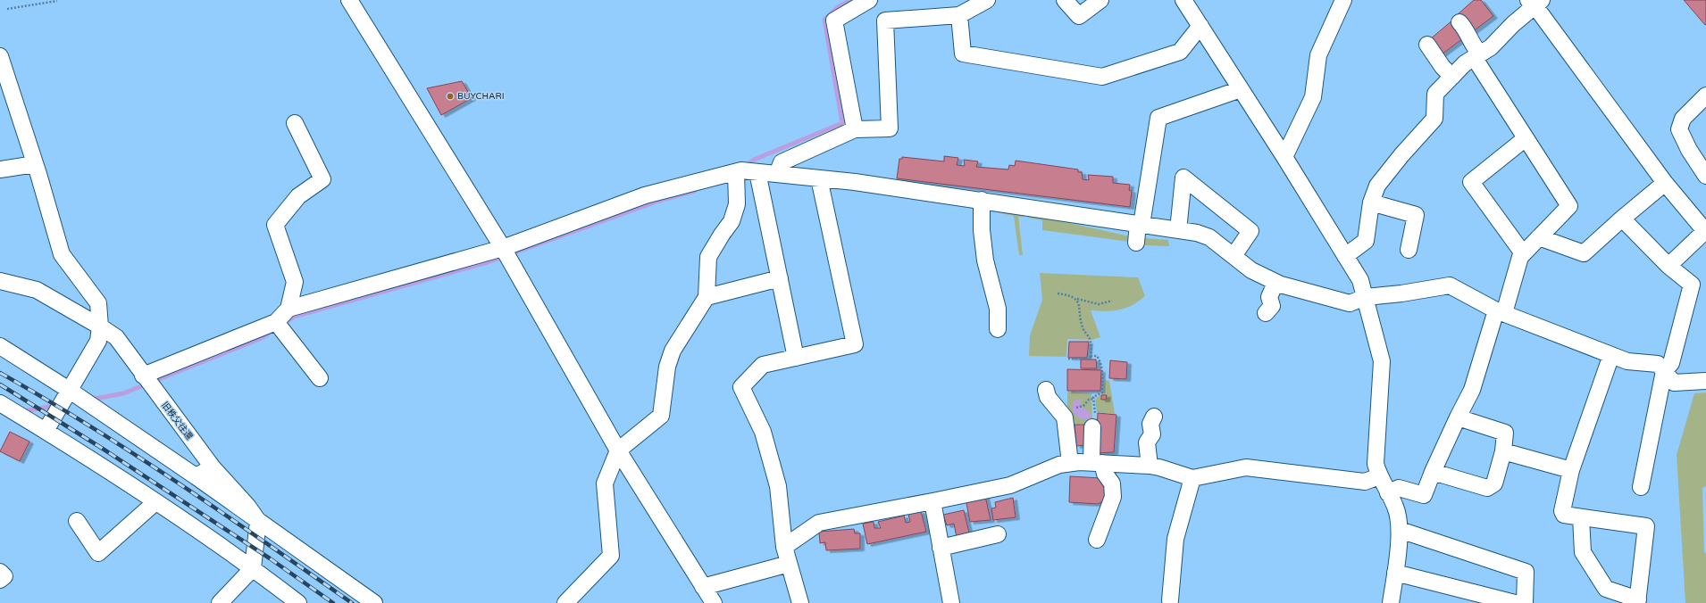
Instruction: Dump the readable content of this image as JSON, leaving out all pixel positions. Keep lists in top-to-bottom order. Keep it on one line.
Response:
{"streets":{"street":["旧秩父往還"]},"places":["BUYCHARI"]}
